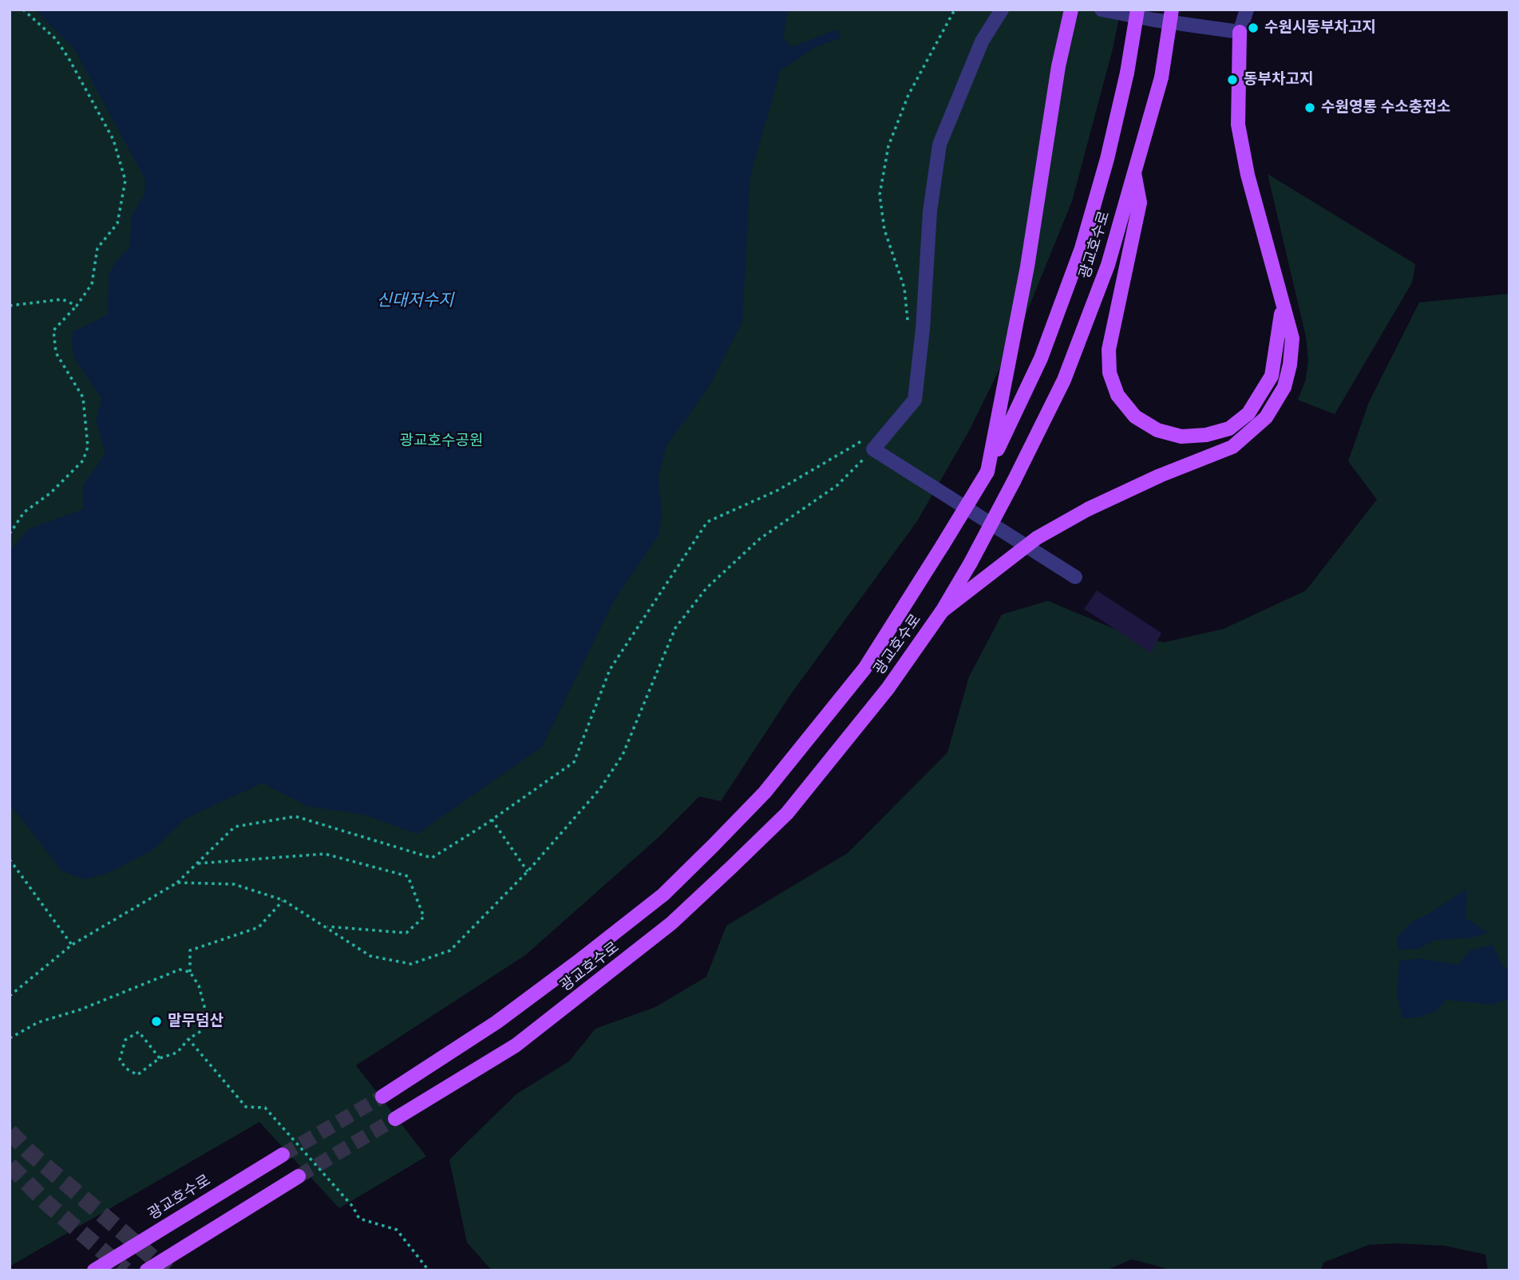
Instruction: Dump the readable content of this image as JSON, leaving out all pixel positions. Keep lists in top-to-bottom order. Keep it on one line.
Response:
{"streets":{"main road":["광교호수로"]},"water":["신대저수지"],"parks":["광교호수공원"],"places":["수원시동부차고지","동부차고지","수원영통 수소충전소","말무덤산"]}
